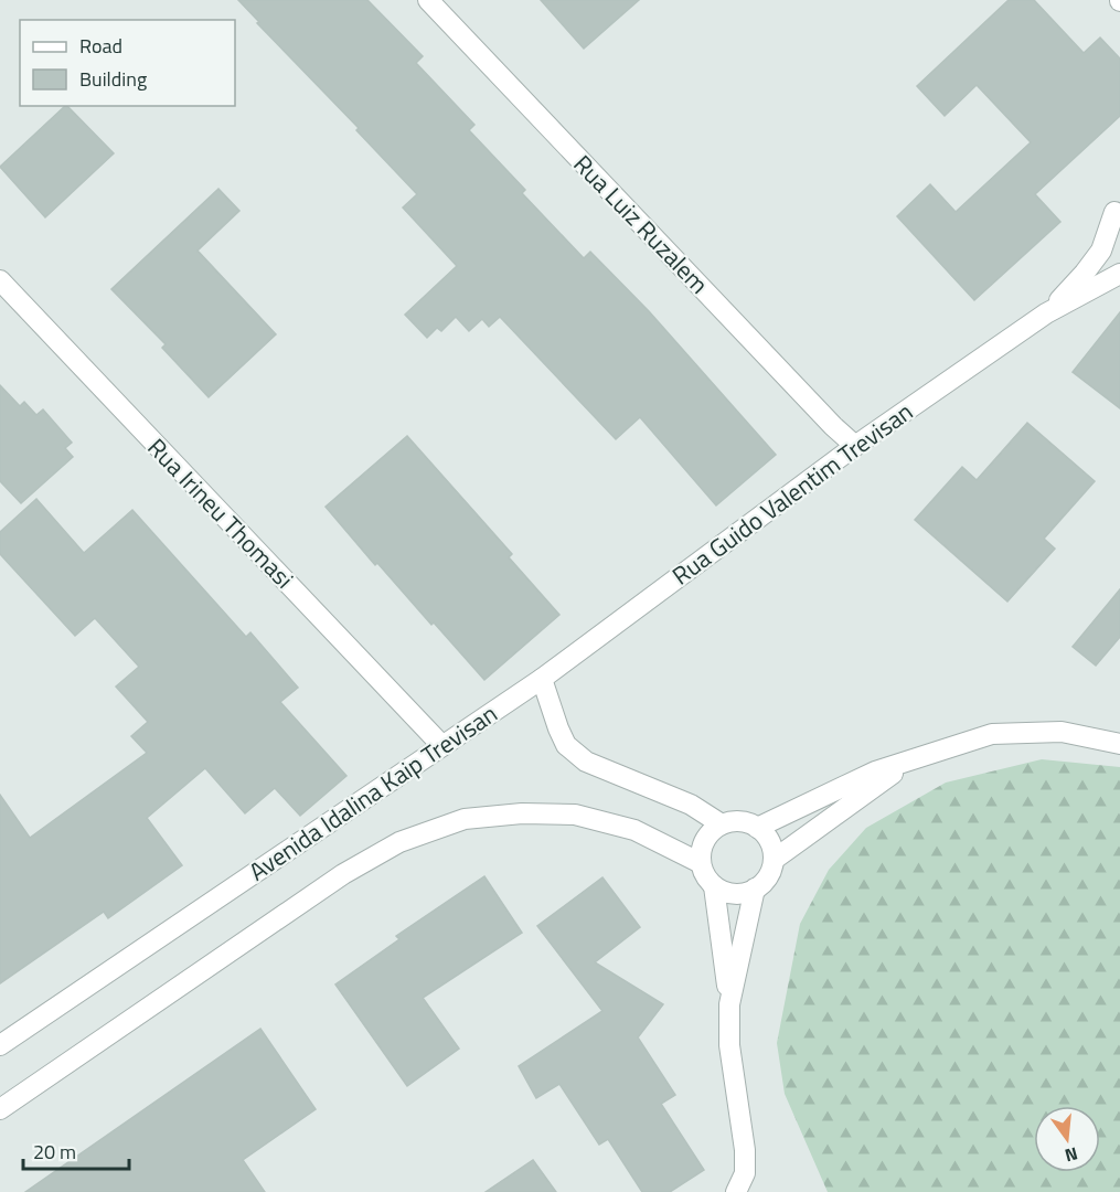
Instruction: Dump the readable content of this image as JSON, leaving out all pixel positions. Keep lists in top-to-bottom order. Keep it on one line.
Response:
{"streets":{"street":["Rua Luiz Ruzalem","Rua Guido Valentim Trevisan","Rua Irineu Thomasi","Avenida Idalina Kaip Trevisan"]},"crossings":[["Rua Luiz Ruzalem","Rua Guido Valentim Trevisan"],["Rua Guido Valentim Trevisan","Avenida Idalina Kaip Trevisan"],["Rua Irineu Thomasi","Avenida Idalina Kaip Trevisan"]],"legend":["Road","Building"],"scale_bar":"20 m","north":"bottom"}
